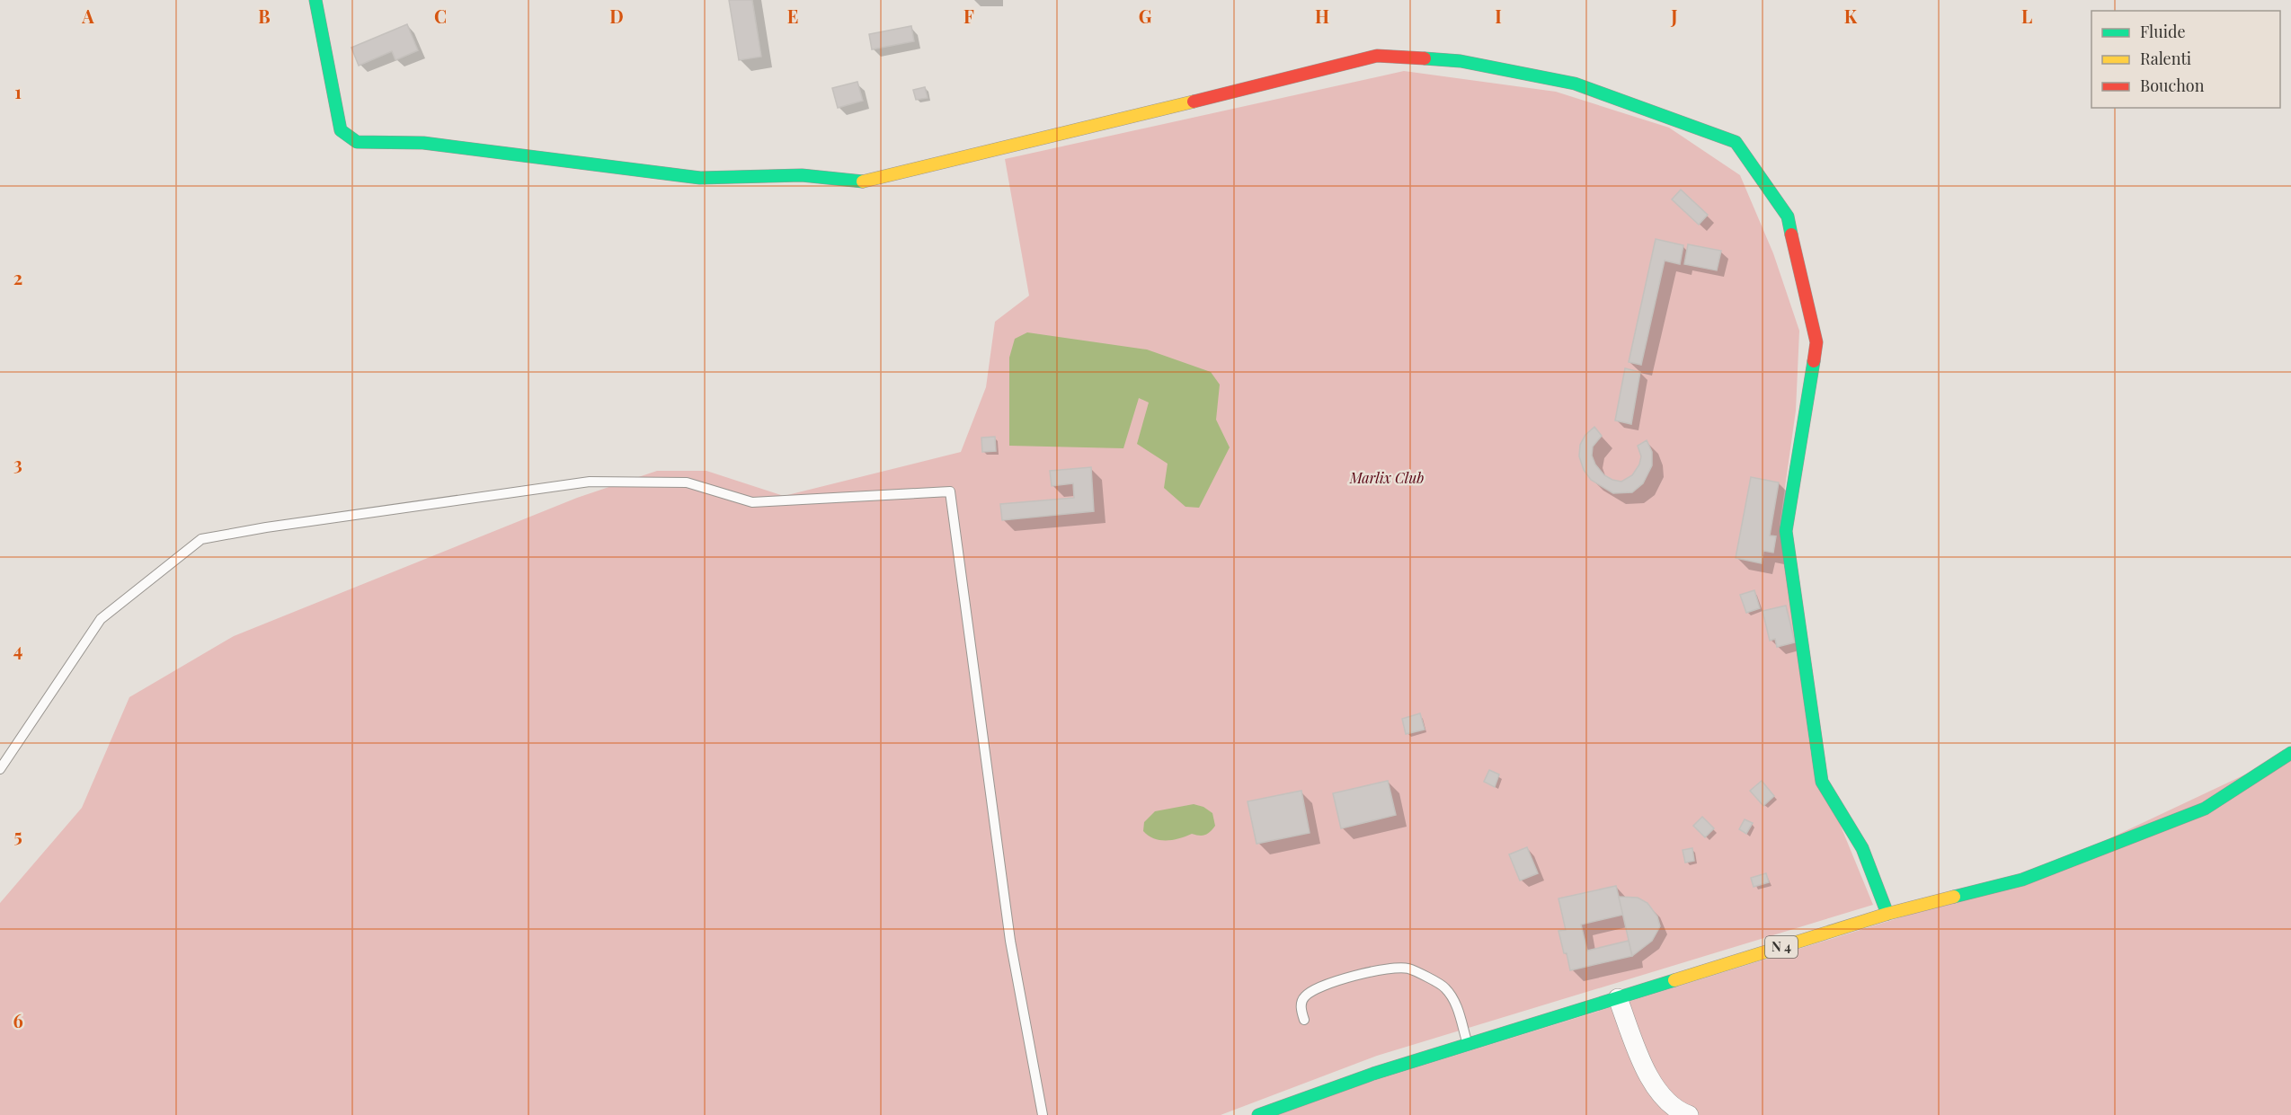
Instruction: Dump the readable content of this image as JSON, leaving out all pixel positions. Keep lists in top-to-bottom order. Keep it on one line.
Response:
{"streets":{"street":["N 4"]},"parks":["Marlix Club"],"legend":["Fluide","Ralenti","Bouchon"],"grid":{"columns":["A","B","C","D","E","F","G","H","I","J","K","L"],"rows":["1","2","3","4","5","6"]}}
